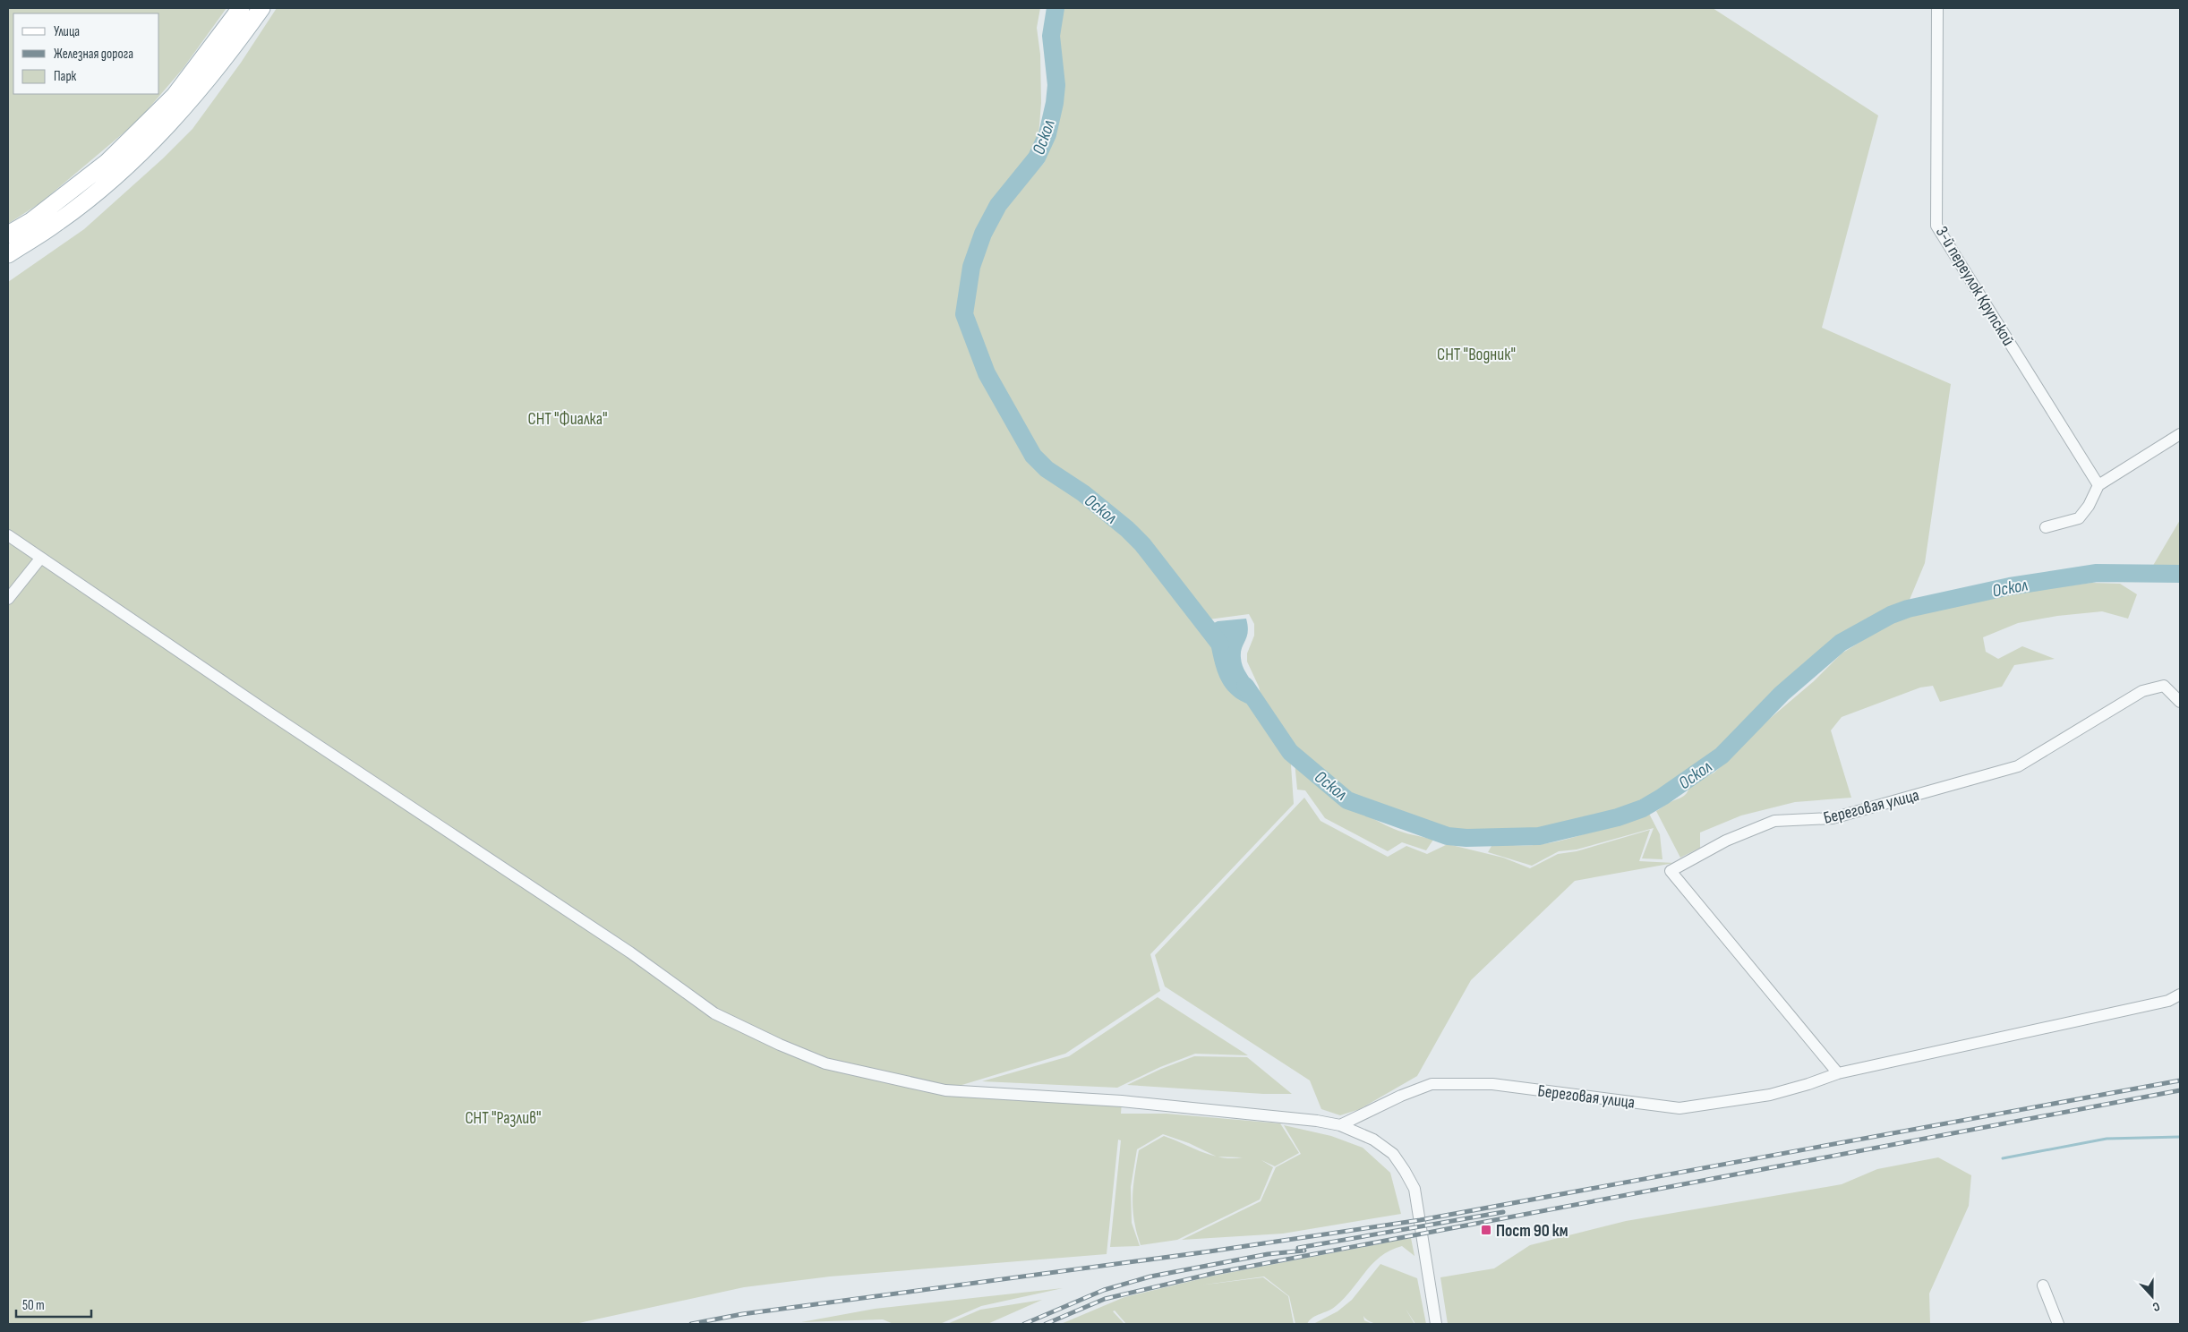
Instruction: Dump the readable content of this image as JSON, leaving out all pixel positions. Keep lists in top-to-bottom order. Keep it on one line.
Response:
{"streets":{"street":["3-й переулок Крупской","Береговая улица"]},"water":["Оскол"],"parks":["СНТ \"Водник\"","СНТ \"Фиалка\"","СНТ \"Разлив\""],"places":{"transit":["Пост 90 км"]},"legend":["Улица","Железная дорога","Парк"],"scale_bar":"50 m","north":"bottom"}
